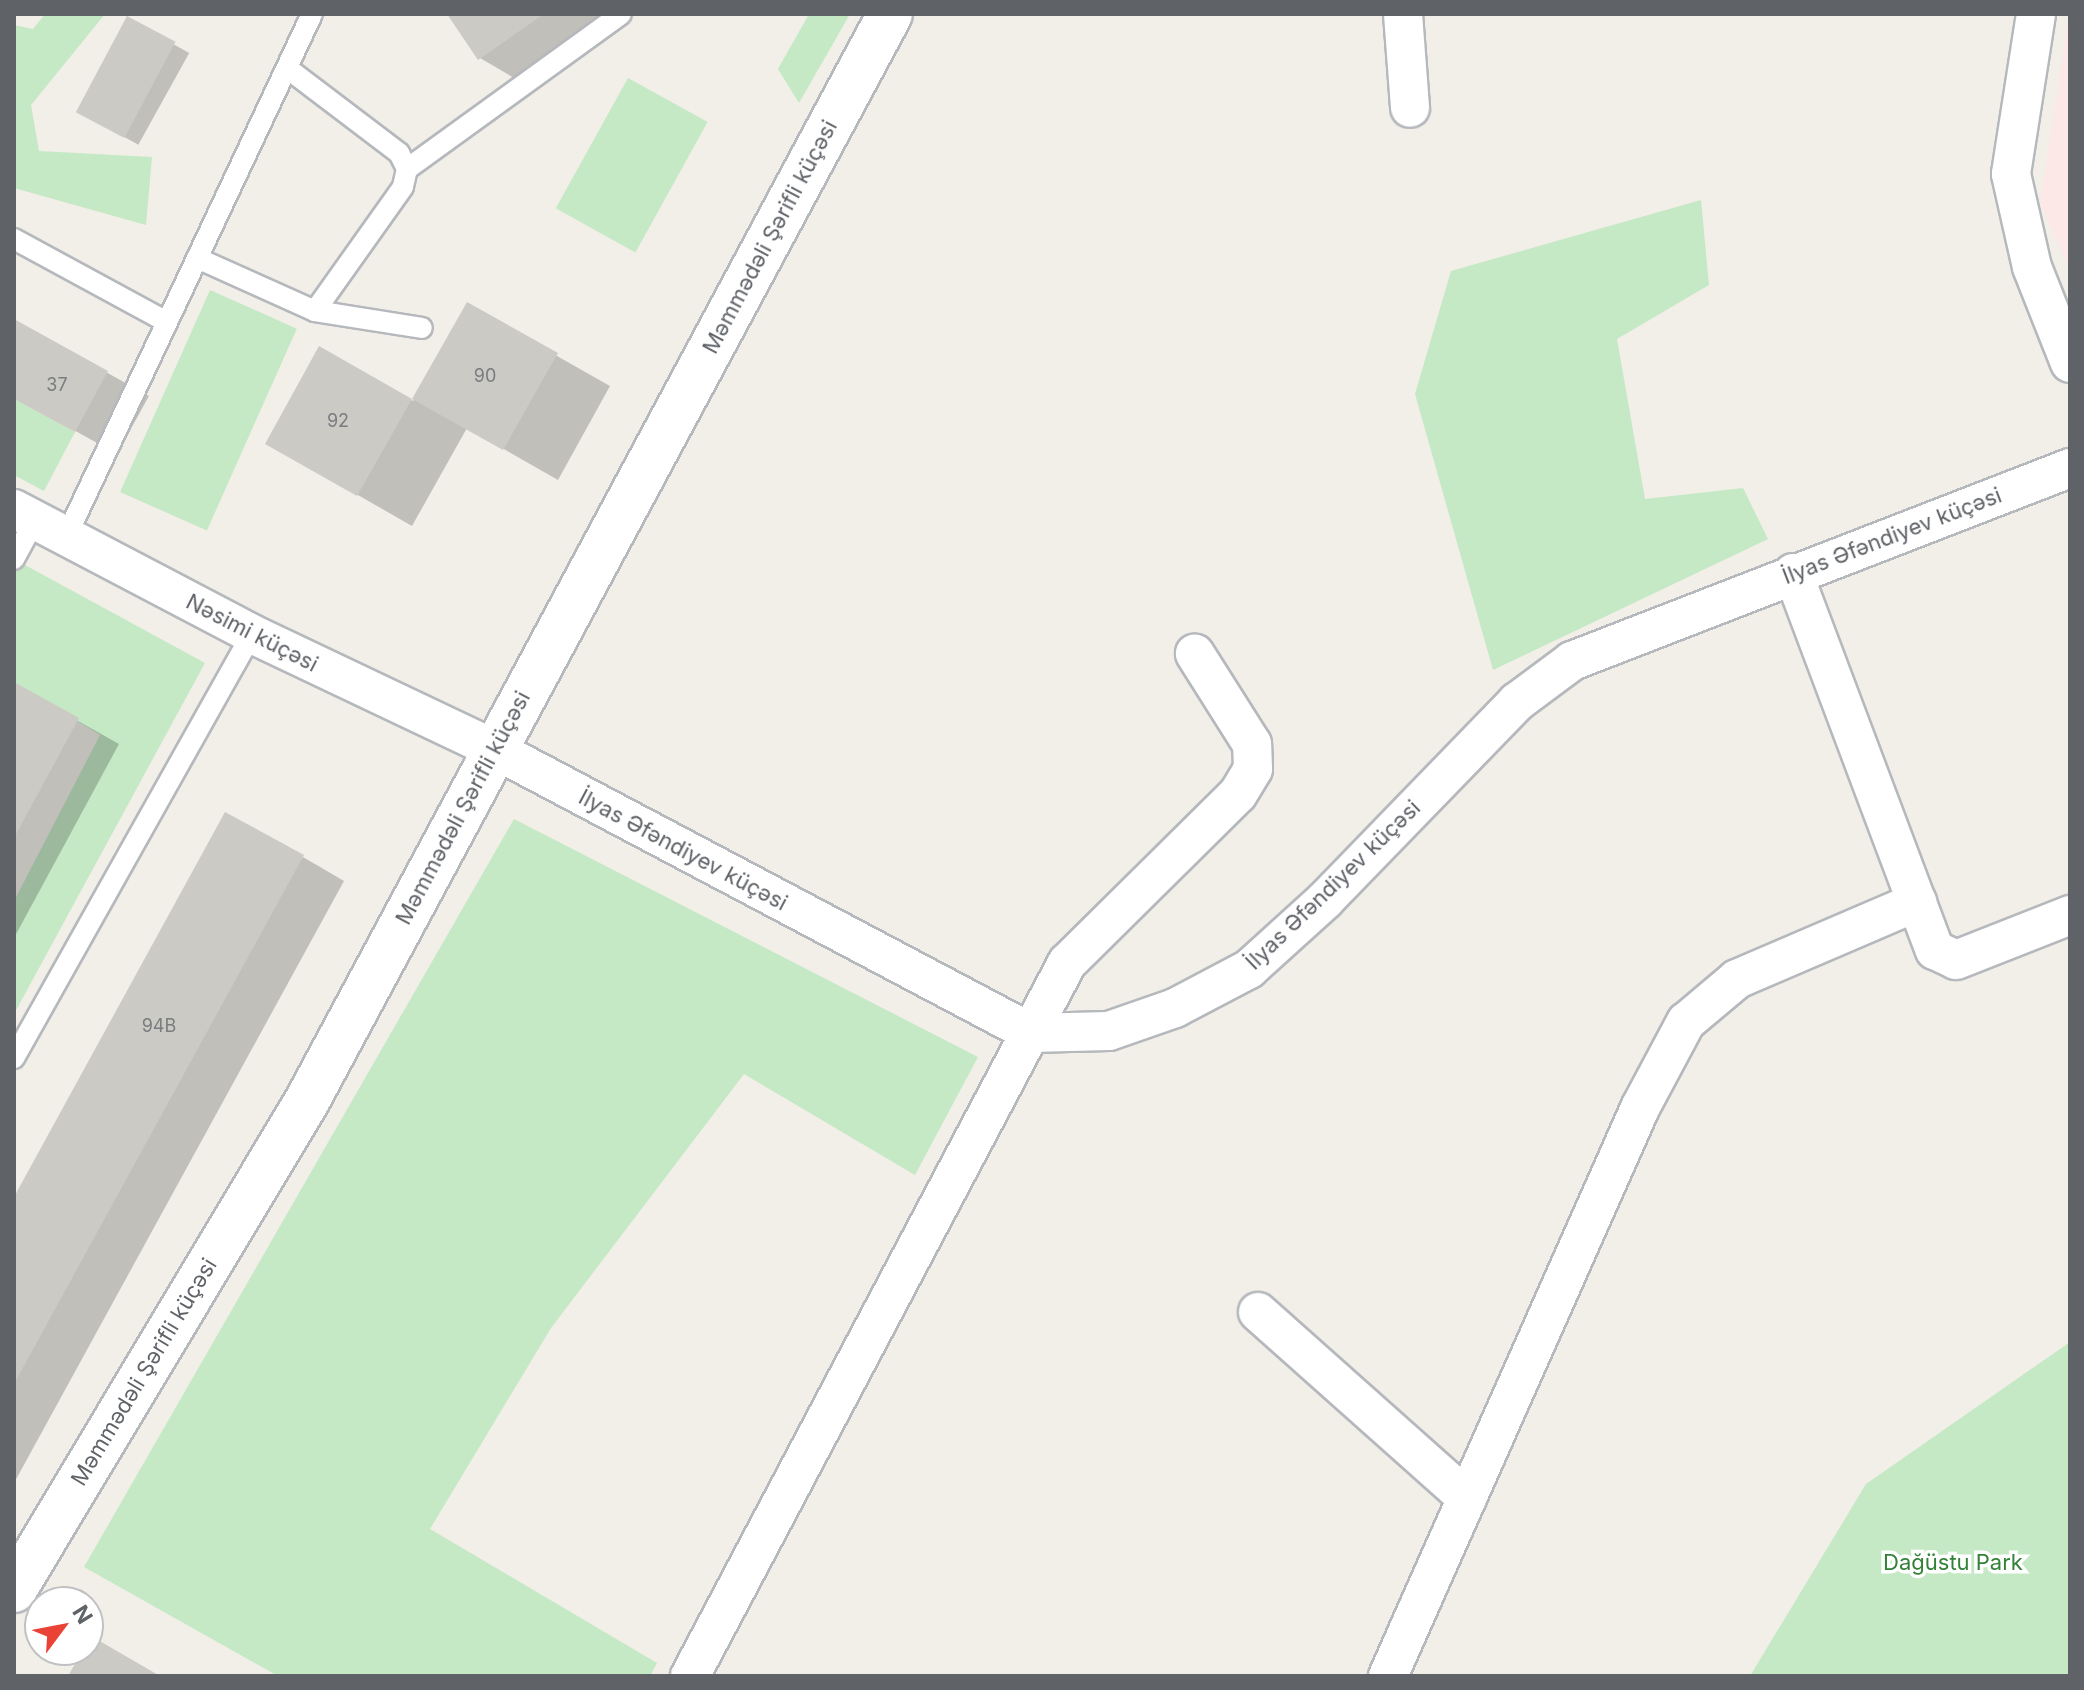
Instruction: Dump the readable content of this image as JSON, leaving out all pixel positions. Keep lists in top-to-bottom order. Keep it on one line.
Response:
{"streets":{"street":["Məmmədəli Şərifli küçəsi","İlyas Əfəndiyev küçəsi","Nəsimi küçəsi"]},"crossings":[["Məmmədəli Şərifli küçəsi","İlyas Əfəndiyev küçəsi"],["Məmmədəli Şərifli küçəsi","Nəsimi küçəsi"],["İlyas Əfəndiyev küçəsi","Nəsimi küçəsi"]],"parks":["Dağüstu Park"],"house_numbers":["90","37","92","94B"],"north":"top right"}
